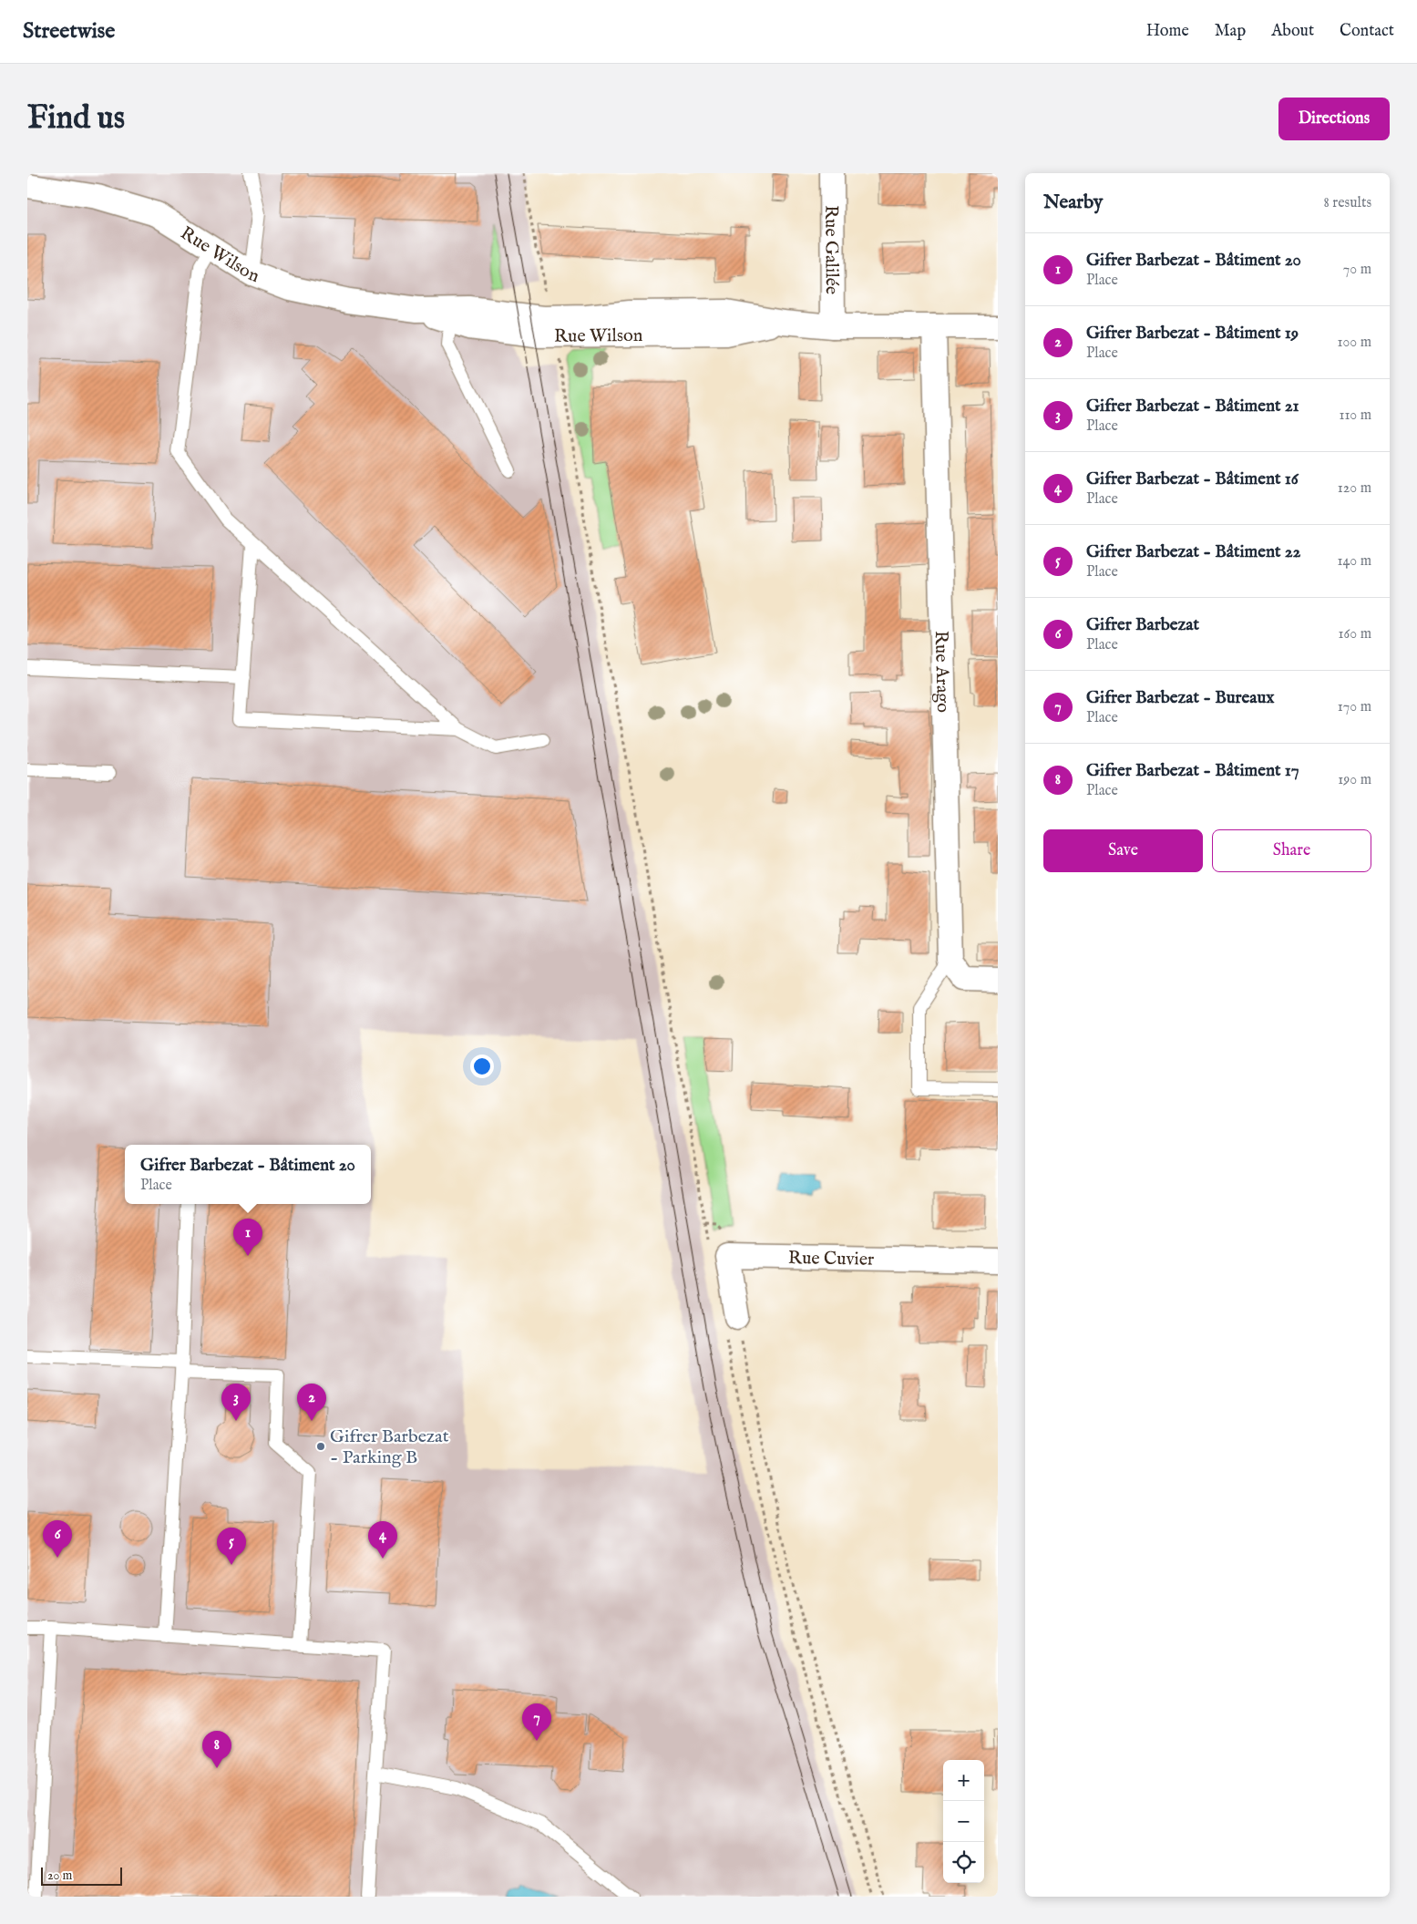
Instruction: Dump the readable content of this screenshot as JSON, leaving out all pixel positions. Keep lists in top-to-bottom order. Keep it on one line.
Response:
{"streets":{"street":["Rue Galilée","Rue Wilson","Rue Arago","Rue Cuvier"]},"crossings":[["Rue Galilée","Rue Wilson"],["Rue Wilson","Rue Arago"]],"places":["Gifrer Barbezat - Parking B"],"scale_bar":"20 m","page":{"header":"Streetwise","nav":["Home","Map","About","Contact"],"buttons":["Directions",["Save","Share"]],"title":"Find us","heading":["Nearby","8 results"],"list":[{"mark":"1","name":"Gifrer Barbezat - Bâtiment 20","note":"Place","value":"70 m"},{"mark":"2","name":"Gifrer Barbezat - Bâtiment 19","note":"Place","value":"100 m"},{"mark":"3","name":"Gifrer Barbezat - Bâtiment 21","note":"Place","value":"110 m"},{"mark":"4","name":"Gifrer Barbezat - Bâtiment 16","note":"Place","value":"120 m"},{"mark":"5","name":"Gifrer Barbezat - Bâtiment 22","note":"Place","value":"140 m"},{"mark":"6","name":"Gifrer Barbezat","note":"Place","value":"160 m"},{"mark":"7","name":"Gifrer Barbezat - Bureaux","note":"Place","value":"170 m"},{"mark":"8","name":"Gifrer Barbezat - Bâtiment 17","note":"Place","value":"190 m"}],"popup":["Gifrer Barbezat - Bâtiment 20","Place"],"pins":["1","2","3","6","4","5","7","8"],"map_buttons":["+","−"],"scale":"20 m"}}
